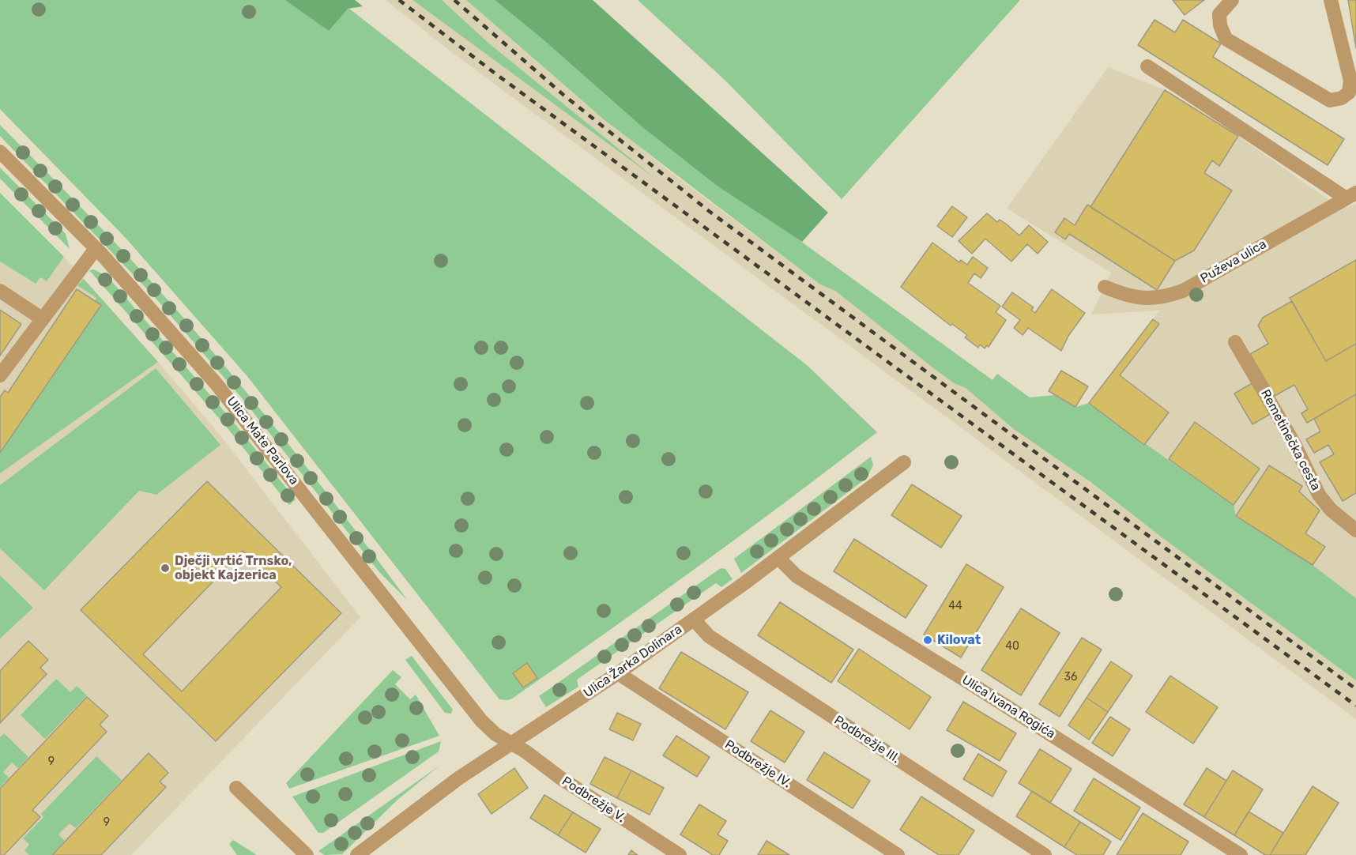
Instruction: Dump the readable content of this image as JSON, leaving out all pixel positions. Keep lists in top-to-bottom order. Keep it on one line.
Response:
{"streets":{"street":["Puževa ulica","Remetinečka cesta","Ulica Mate Parlova","Ulica Žarka Dolinara","Ulica Ivana Rogića","Podbrežje III.","Podbrežje IV.","Podbrežje V."]},"crossings":[["Ulica Mate Parlova","Ulica Žarka Dolinara"],["Ulica Mate Parlova","Podbrežje V."],["Ulica Žarka Dolinara","Ulica Ivana Rogića"],["Ulica Žarka Dolinara","Podbrežje III."],["Ulica Žarka Dolinara","Podbrežje IV."],["Ulica Žarka Dolinara","Podbrežje V."]],"places":["Dječji vrtić Trnsko, objekt Kajzerica","Kilovat"],"house_numbers":["44","40","36","9","9"]}
